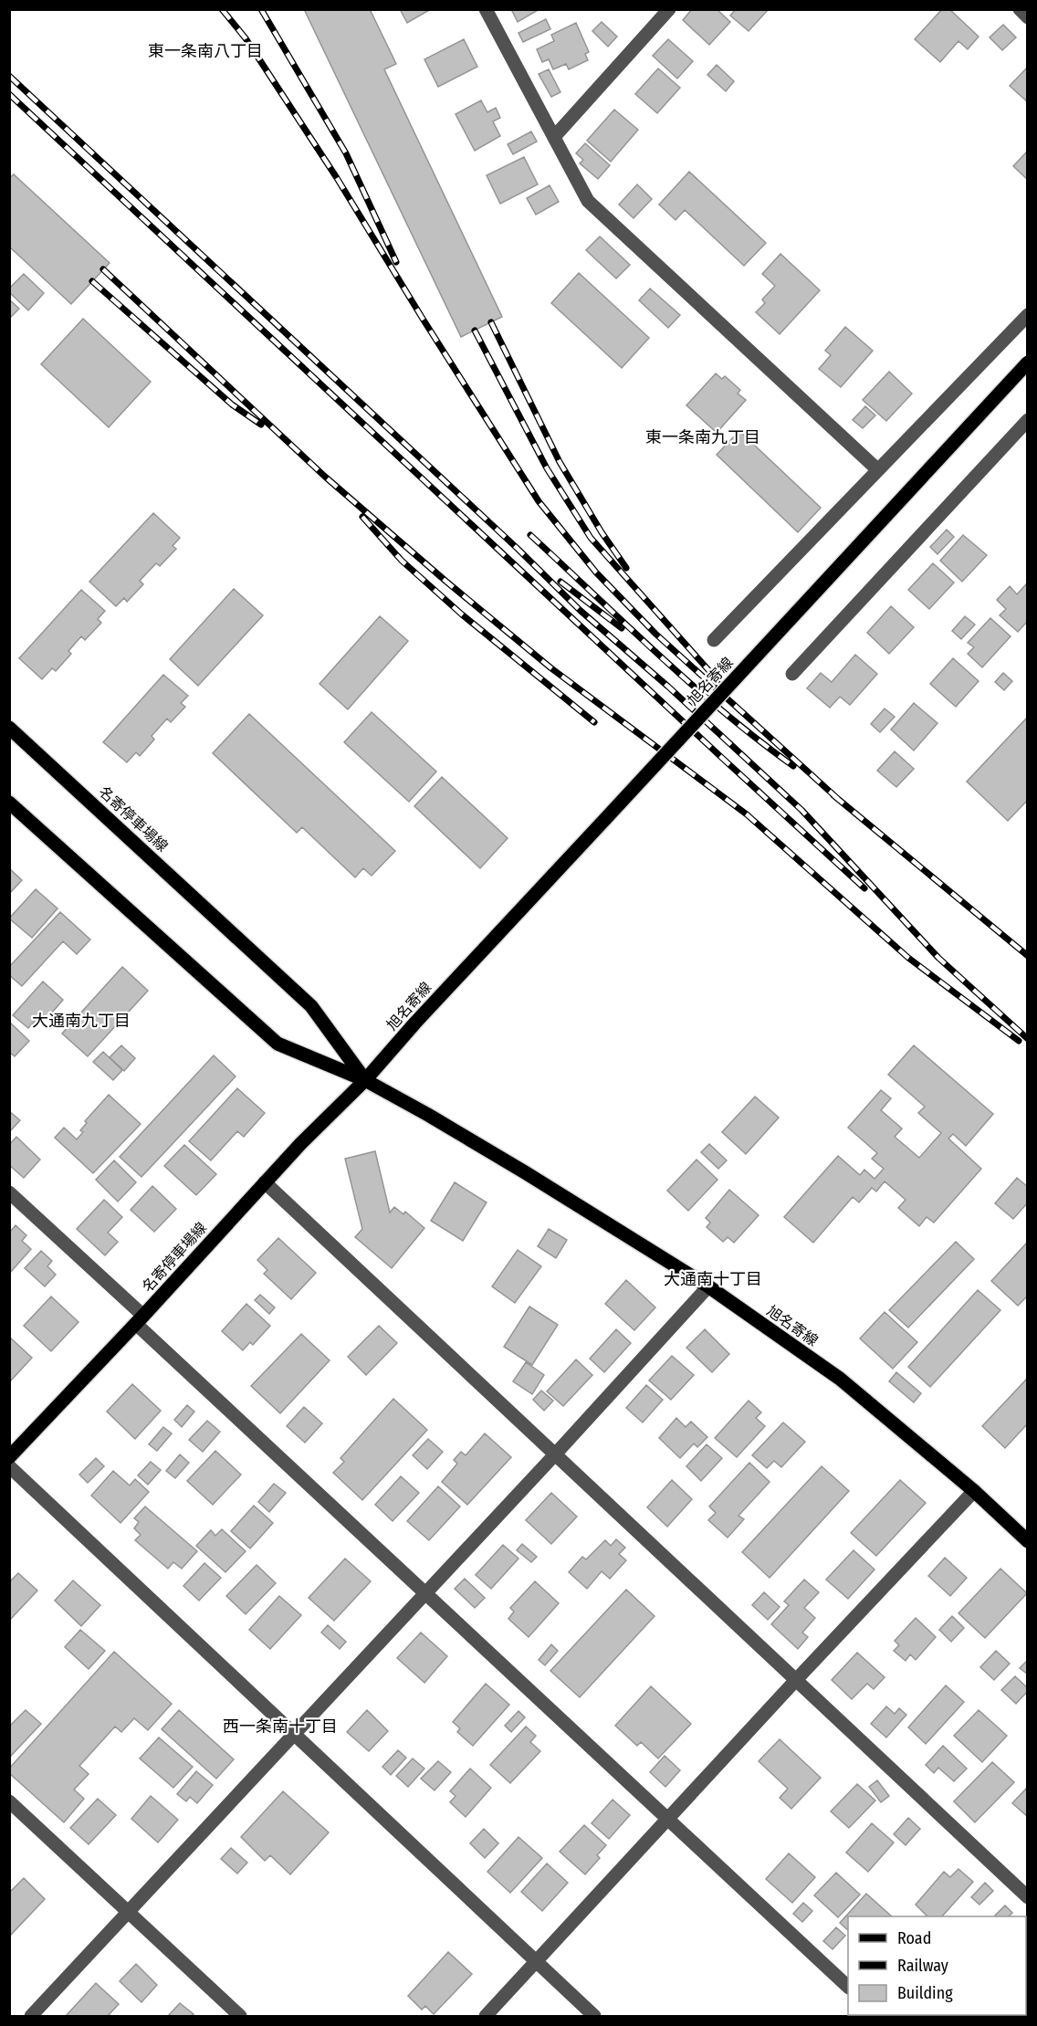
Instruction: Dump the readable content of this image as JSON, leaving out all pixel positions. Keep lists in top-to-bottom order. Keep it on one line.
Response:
{"streets":{"main road":["旭名寄線","名寄停車場線"]},"crossings":[["旭名寄線","名寄停車場線"]],"districts":["東一条南八丁目","東一条南九丁目","大通南九丁目","大通南十丁目","西一条南十丁目"],"legend":["Road","Railway","Building"]}
